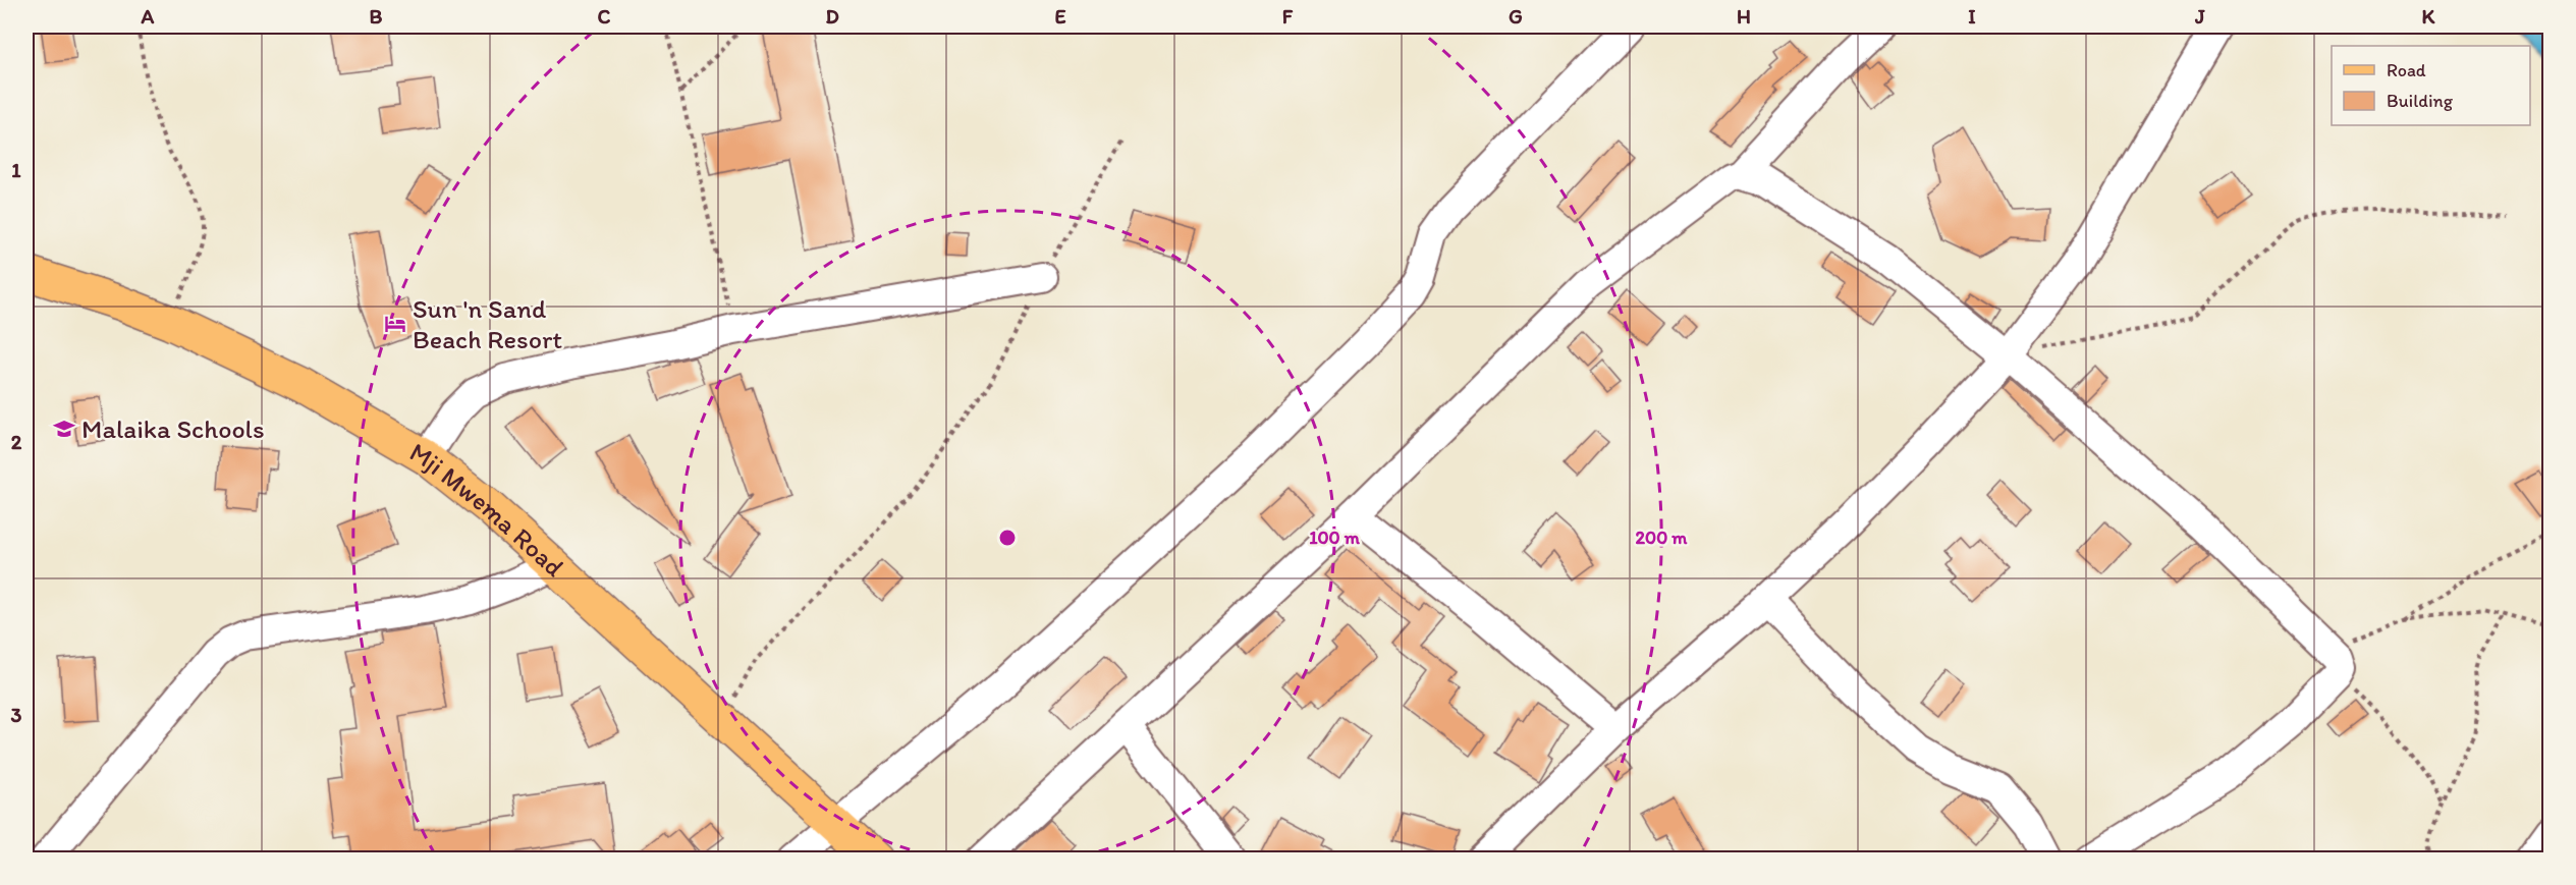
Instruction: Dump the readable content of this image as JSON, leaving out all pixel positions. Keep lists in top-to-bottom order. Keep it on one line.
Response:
{"streets":{"main road":["Mji Mwema Road"]},"places":{"hotel":["Sun 'n Sand Beach Resort"],"school or university":["Malaika Schools"]},"legend":["Road","Building"],"grid":{"columns":["A","B","C","D","E","F","G","H","I","J","K"],"rows":["1","2","3"]},"rings":["100 m","200 m"]}
